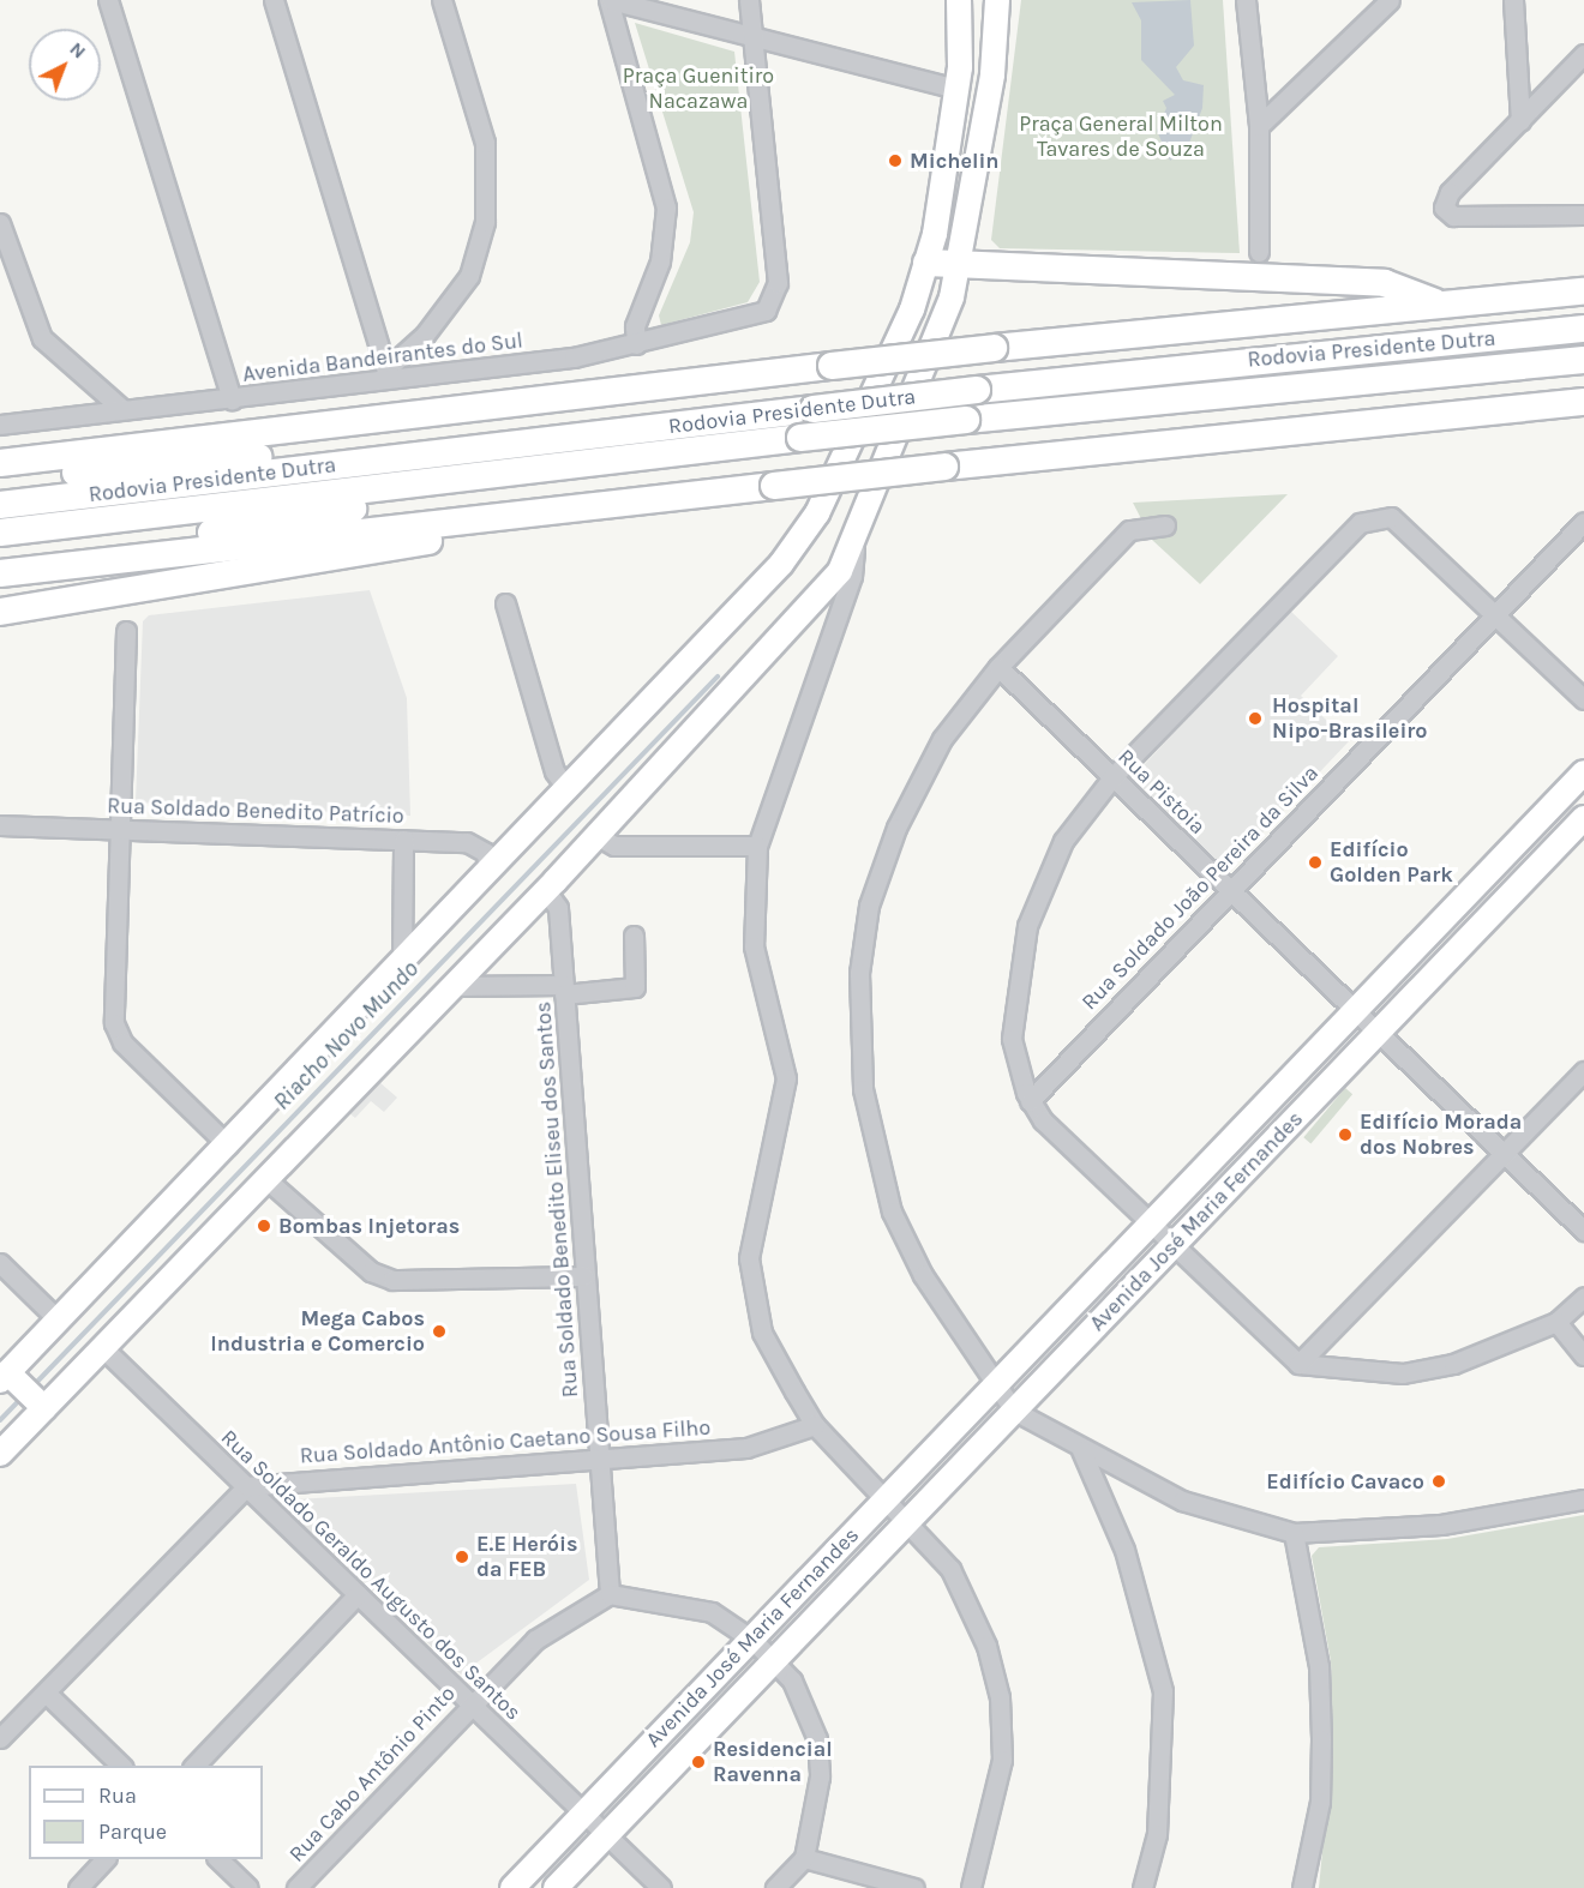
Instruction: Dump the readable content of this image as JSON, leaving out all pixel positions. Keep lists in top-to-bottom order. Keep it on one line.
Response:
{"streets":{"highway":["Rodovia Presidente Dutra"],"main road":["Avenida José Maria Fernandes"],"street":["Avenida Bandeirantes do Sul","Rua Pistoia","Rua Soldado Benedito Patrício","Rua Soldado João Pereira da Silva","Rua Soldado Benedito Eliseu dos Santos","Rua Soldado Antônio Caetano Sousa Filho","Rua Soldado Geraldo Augusto dos Santos","Rua Cabo Antônio Pinto"]},"crossings":[["Rua Pistoia","Rua Soldado João Pereira da Silva"],["Rua Pistoia","Avenida José Maria Fernandes"],["Rua Soldado Benedito Eliseu dos Santos","Rua Soldado Antônio Caetano Sousa Filho"],["Rua Soldado Benedito Eliseu dos Santos","Rua Cabo Antônio Pinto"],["Avenida José Maria Fernandes","Rua Soldado Geraldo Augusto dos Santos"],["Rua Soldado Antônio Caetano Sousa Filho","Rua Soldado Geraldo Augusto dos Santos"],["Rua Soldado Geraldo Augusto dos Santos","Rua Cabo Antônio Pinto"]],"water":["Riacho Novo Mundo"],"parks":["Praça Guenitiro Nacazawa","Praça General Milton Tavares de Souza"],"places":["Michelin","Hospital Nipo-Brasileiro","Edifício Golden Park","Edifício Morada dos Nobres","Bombas Injetoras","Mega Cabos Industria e Comercio","Edifício Cavaco","E.E Heróis da FEB","Residencial Ravenna"],"legend":["Rua","Parque"],"north":"top right"}
